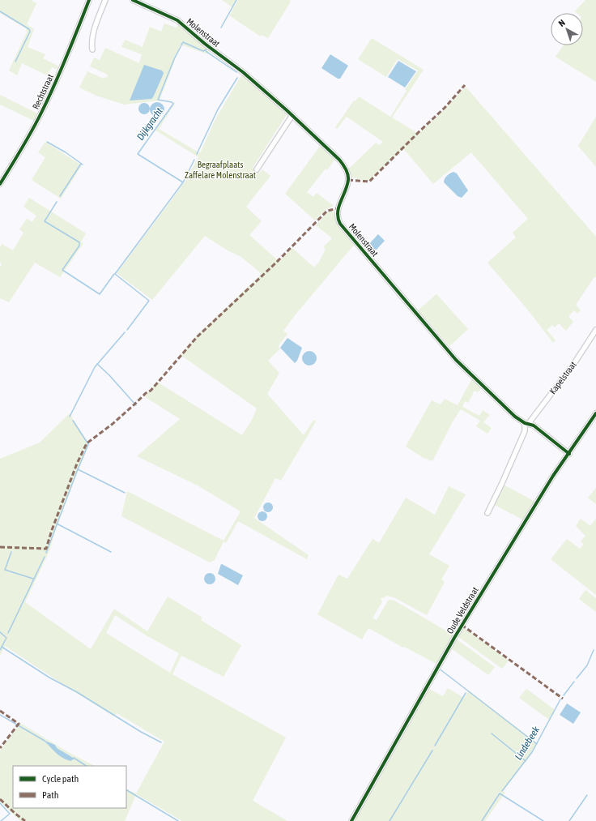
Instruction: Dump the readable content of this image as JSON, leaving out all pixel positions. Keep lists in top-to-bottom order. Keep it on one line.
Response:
{"streets":{"street":["Molenstraat","Rechtstraat","Kapelstraat","Oude Veldstraat"]},"crossings":[["Molenstraat","Kapelstraat"],["Molenstraat","Oude Veldstraat"]],"water":["Dijkgracht","Lindebeek"],"parks":["Begraafplaats Zaffelare Molenstraat"],"legend":["Cycle path","Path"],"north":"top left"}
